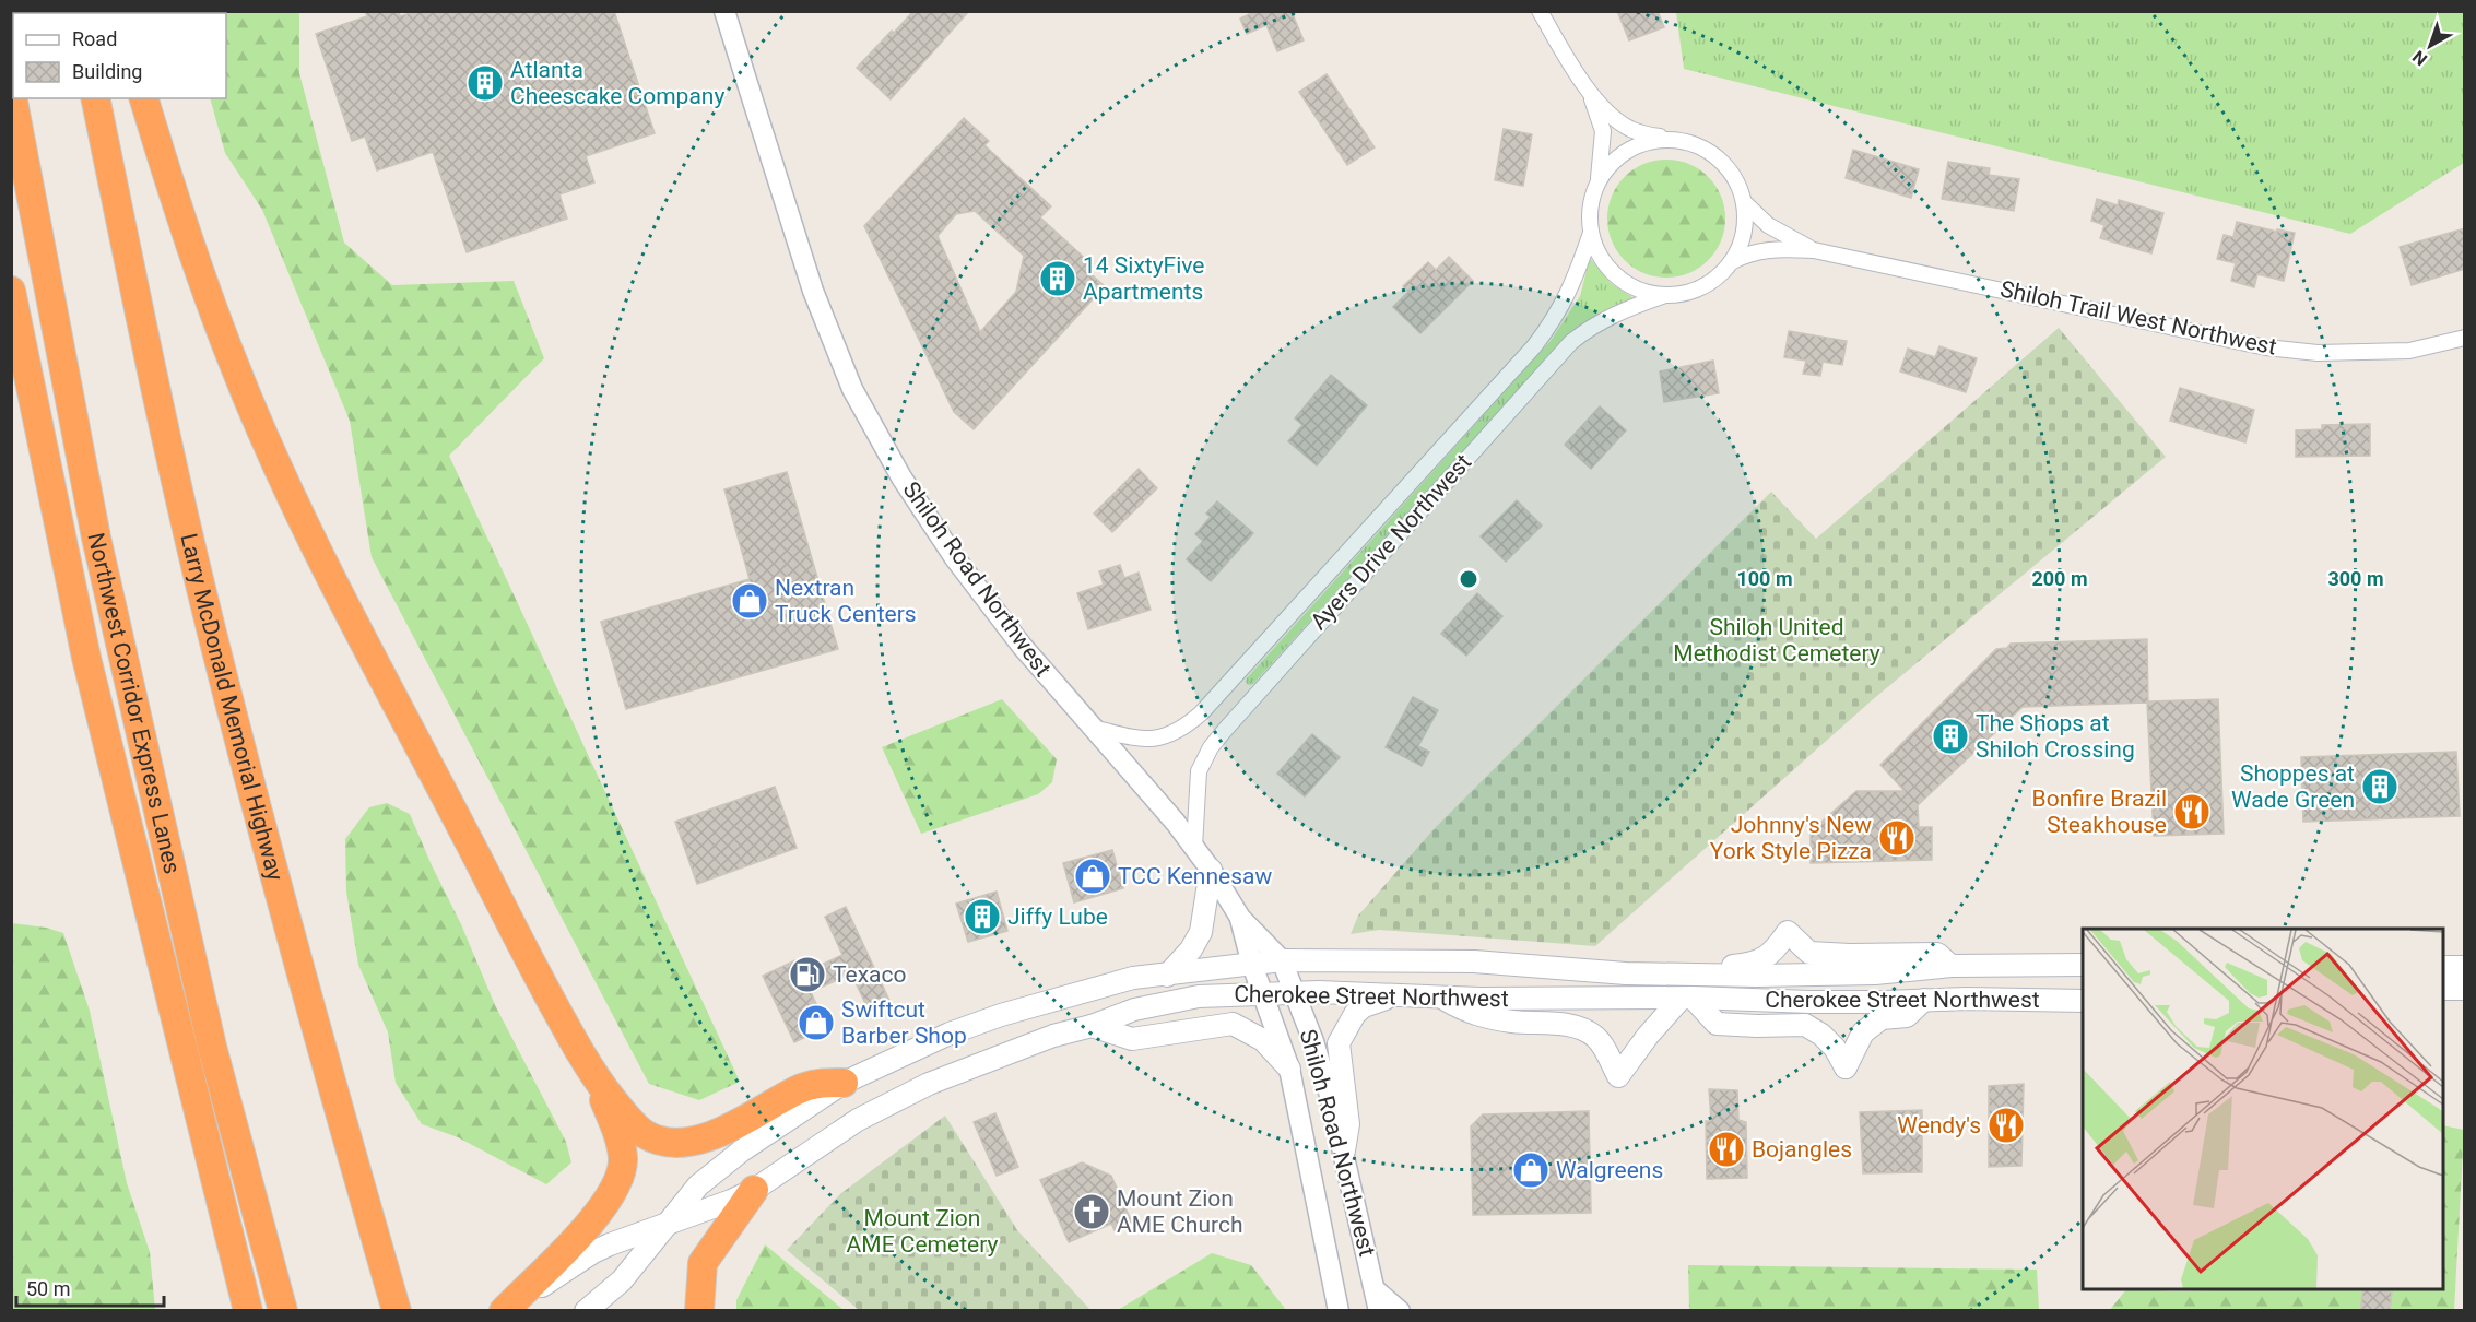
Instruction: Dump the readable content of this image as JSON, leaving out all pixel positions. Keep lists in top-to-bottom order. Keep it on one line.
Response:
{"streets":{"highway":["Northwest Corridor Express Lanes","Larry McDonald Memorial Highway"],"main road":["Cherokee Street Northwest"],"street":["Shiloh Trail West Northwest","Ayers Drive Northwest","Shiloh Road Northwest"]},"crossings":[["Shiloh Trail West Northwest","Ayers Drive Northwest"],["Ayers Drive Northwest","Shiloh Road Northwest"],["Shiloh Road Northwest","Cherokee Street Northwest"]],"parks":["Shiloh United Methodist Cemetery","Mount Zion AME Cemetery"],"places":{"building":["Atlanta Cheescake Company","14 SixtyFive Apartments","The Shops at Shiloh Crossing","Shoppes at Wade Green","Jiffy Lube"],"shop":["Nextran Truck Centers","TCC Kennesaw","Swiftcut Barber Shop","Walgreens"],"restaurant":["Bonfire Brazil Steakhouse","Johnny's New York Style Pizza","Wendy's","Bojangles"],"fuel station":["Texaco"],"church":["Mount Zion AME Church"]},"legend":["Road","Building"],"scale_bar":"50 m","north":"bottom left","rings":["100 m","200 m","300 m"]}
